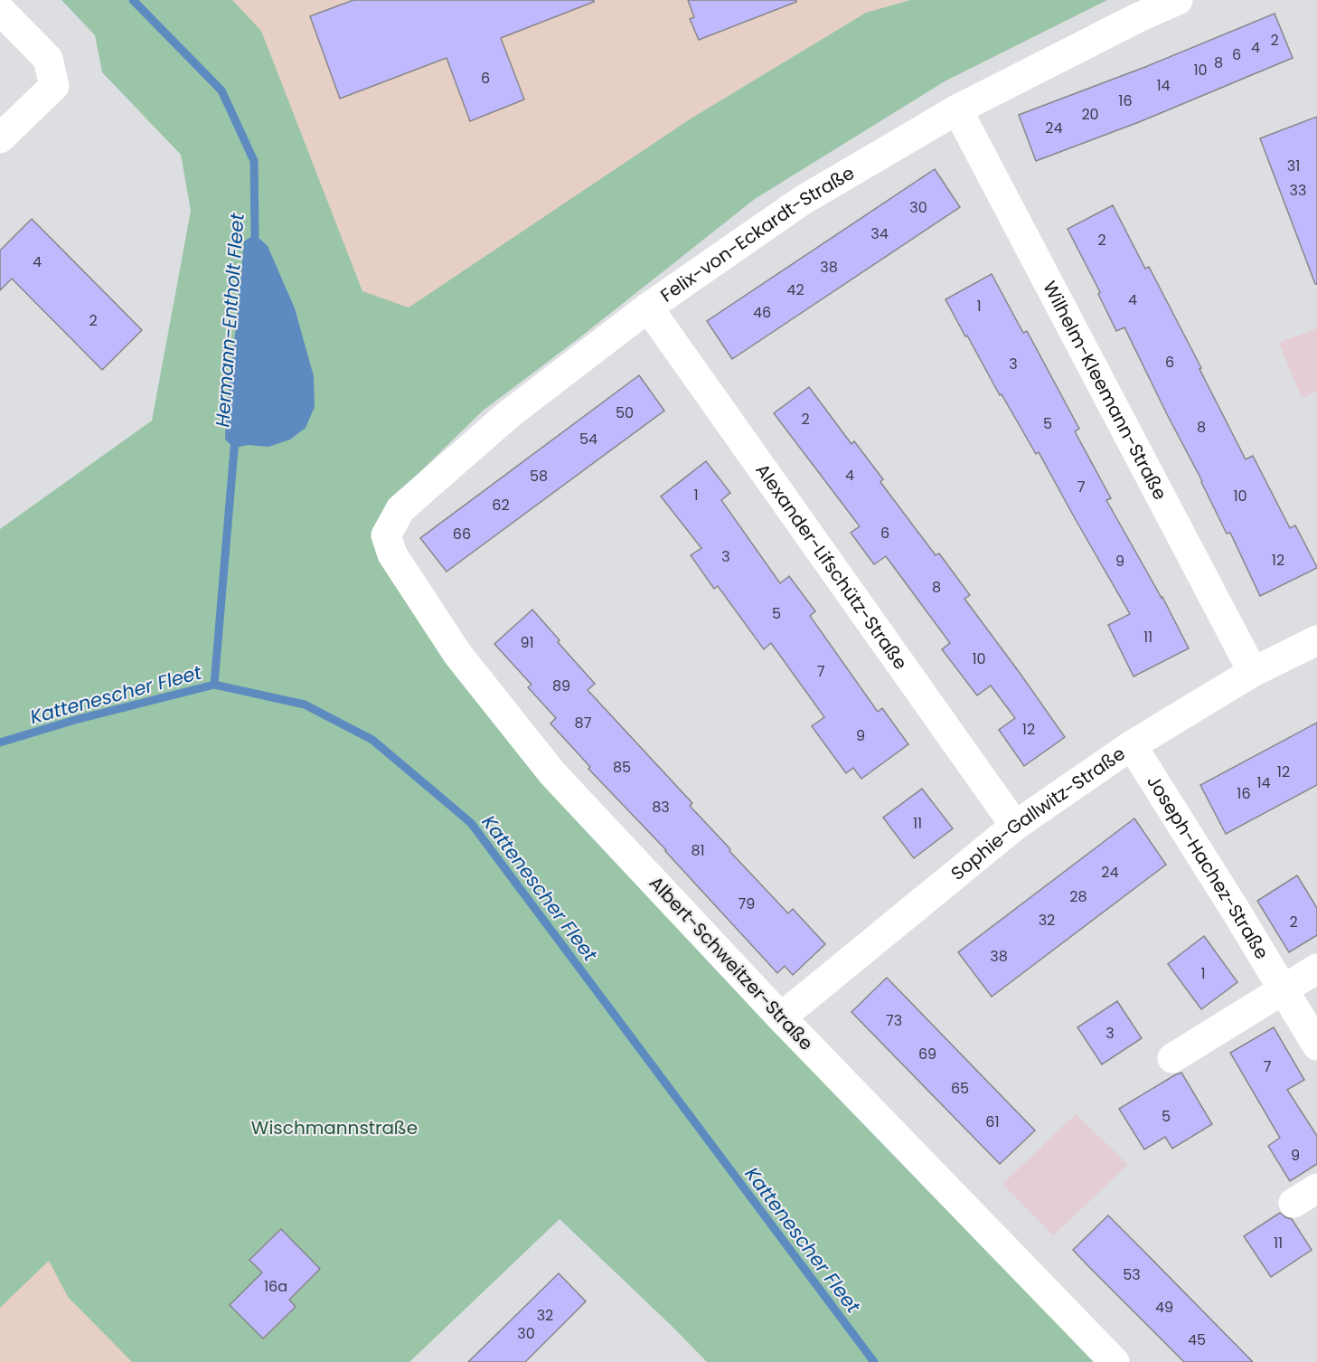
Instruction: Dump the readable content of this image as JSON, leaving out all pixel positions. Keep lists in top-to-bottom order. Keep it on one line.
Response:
{"streets":{"street":["Felix-von-Eckardt-Straße","Wilhelm-Kleemann-Straße","Alexander-Lifschütz-Straße","Sophie-Gallwitz-Straße","Joseph-Hachez-Straße","Albert-Schweitzer-Straße"]},"crossings":[["Felix-von-Eckardt-Straße","Wilhelm-Kleemann-Straße"],["Felix-von-Eckardt-Straße","Alexander-Lifschütz-Straße"],["Felix-von-Eckardt-Straße","Albert-Schweitzer-Straße"],["Wilhelm-Kleemann-Straße","Sophie-Gallwitz-Straße"],["Alexander-Lifschütz-Straße","Sophie-Gallwitz-Straße"],["Sophie-Gallwitz-Straße","Joseph-Hachez-Straße"],["Sophie-Gallwitz-Straße","Albert-Schweitzer-Straße"]],"water":["Hermann-Entholt Fleet","Kattenescher Fleet"],"parks":["Wischmannstraße"],"house_numbers":["2","4","6","8","10","6","14","16","20","24","31","33","30","34","2","4","38","42","4","1","46","2","6","3","50","2","5","8","54","4","58","7","1","10","62","6","66","3","12","9","8","5","11","91","10","7","89","87","12","9","85","12","14","16","83","11","81","24","28","79","32","2","38","1","73","3","69","7","65","5","61","9","11","53","16a","49","32","30","45"]}
